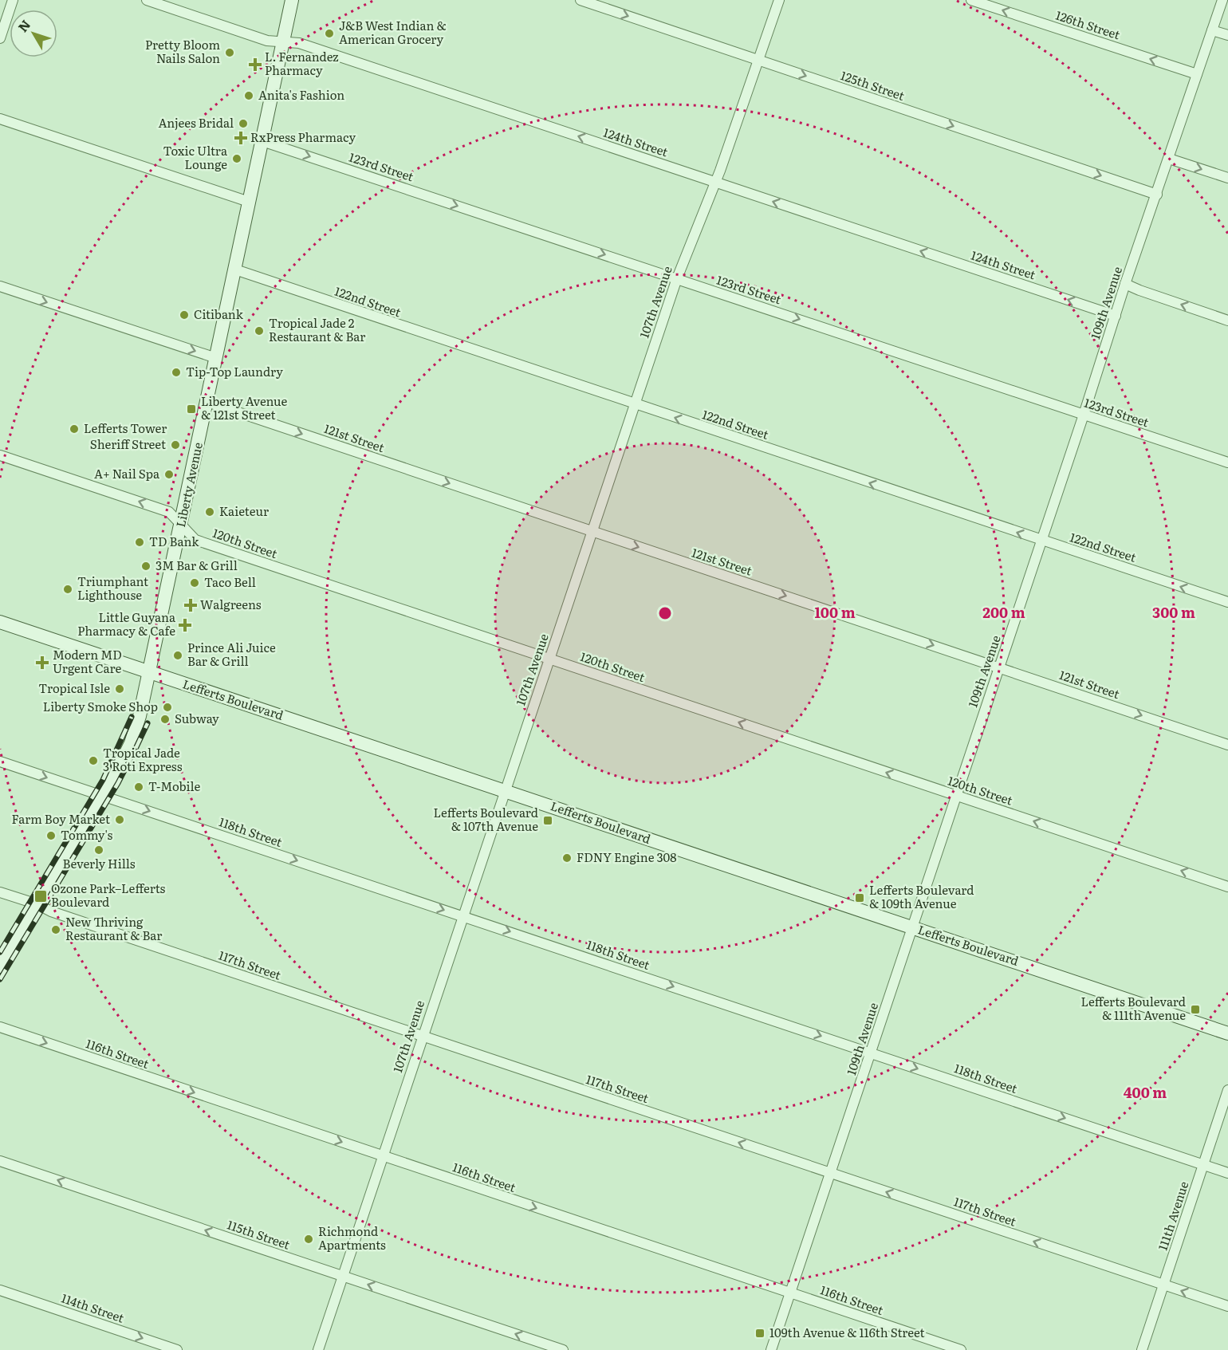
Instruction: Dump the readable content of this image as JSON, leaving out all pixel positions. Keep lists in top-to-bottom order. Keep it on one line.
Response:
{"streets":{"street":["126th Street","125th Street","124th Street","123rd Street","122nd Street","107th Avenue","109th Avenue","121st Street","Liberty Avenue","120th Street","Lefferts Boulevard","118th Street","117th Street","116th Street","111th Avenue","115th Street","114th Street"]},"crossings":[["126th Street","109th Avenue"],["125th Street","107th Avenue"],["125th Street","109th Avenue"],["124th Street","107th Avenue"],["124th Street","109th Avenue"],["124th Street","Liberty Avenue"],["123rd Street","107th Avenue"],["123rd Street","109th Avenue"],["123rd Street","Liberty Avenue"],["122nd Street","107th Avenue"],["122nd Street","109th Avenue"],["122nd Street","Liberty Avenue"],["107th Avenue","121st Street"],["107th Avenue","120th Street"],["107th Avenue","Lefferts Boulevard"],["107th Avenue","118th Street"],["107th Avenue","117th Street"],["107th Avenue","116th Street"],["107th Avenue","115th Street"],["109th Avenue","121st Street"],["109th Avenue","120th Street"],["109th Avenue","Lefferts Boulevard"],["109th Avenue","118th Street"],["109th Avenue","117th Street"],["109th Avenue","116th Street"],["121st Street","Liberty Avenue"],["Liberty Avenue","120th Street"],["Liberty Avenue","Lefferts Boulevard"],["Liberty Avenue","118th Street"],["Liberty Avenue","117th Street"],["118th Street","111th Avenue"],["117th Street","111th Avenue"]],"one_way":["126th Street","125th Street","124th Street","123rd Street","122nd Street","121st Street","120th Street","118th Street","117th Street","116th Street","115th Street","114th Street"],"places":{"other":["J&B West Indian & American Grocery","Pretty Bloom Nails Salon","Anita's Fashion","Anjees Bridal","Toxic Ultra Lounge","Citibank","Tropical Jade 2 Restaurant & Bar","Tip-Top Laundry","Lefferts Tower","Sheriff Street","A+ Nail Spa","Kaieteur","TD Bank","3M Bar & Grill","Taco Bell","Triumphant Lighthouse","Prince Ali Juice Bar & Grill","Tropical Isle","Liberty Smoke Shop","Subway","Tropical Jade 3 Roti Express","T-Mobile","Farm Boy Market","Tommy's","Beverly Hills","FDNY Engine 308","New Thriving Restaurant & Bar","Richmond Apartments"],"health":["L. Fernandez Pharmacy","RxPress Pharmacy","Walgreens","Little Guyana Pharmacy & Cafe","Modern MD Urgent Care"],"transit":["Liberty Avenue & 121st Street","Lefferts Boulevard & 107th Avenue","Ozone Park–Lefferts Boulevard","Lefferts Boulevard & 109th Avenue","Lefferts Boulevard & 111th Avenue","109th Avenue & 116th Street"]},"north":"top left","rings":["100 m","200 m","300 m","400 m"]}
